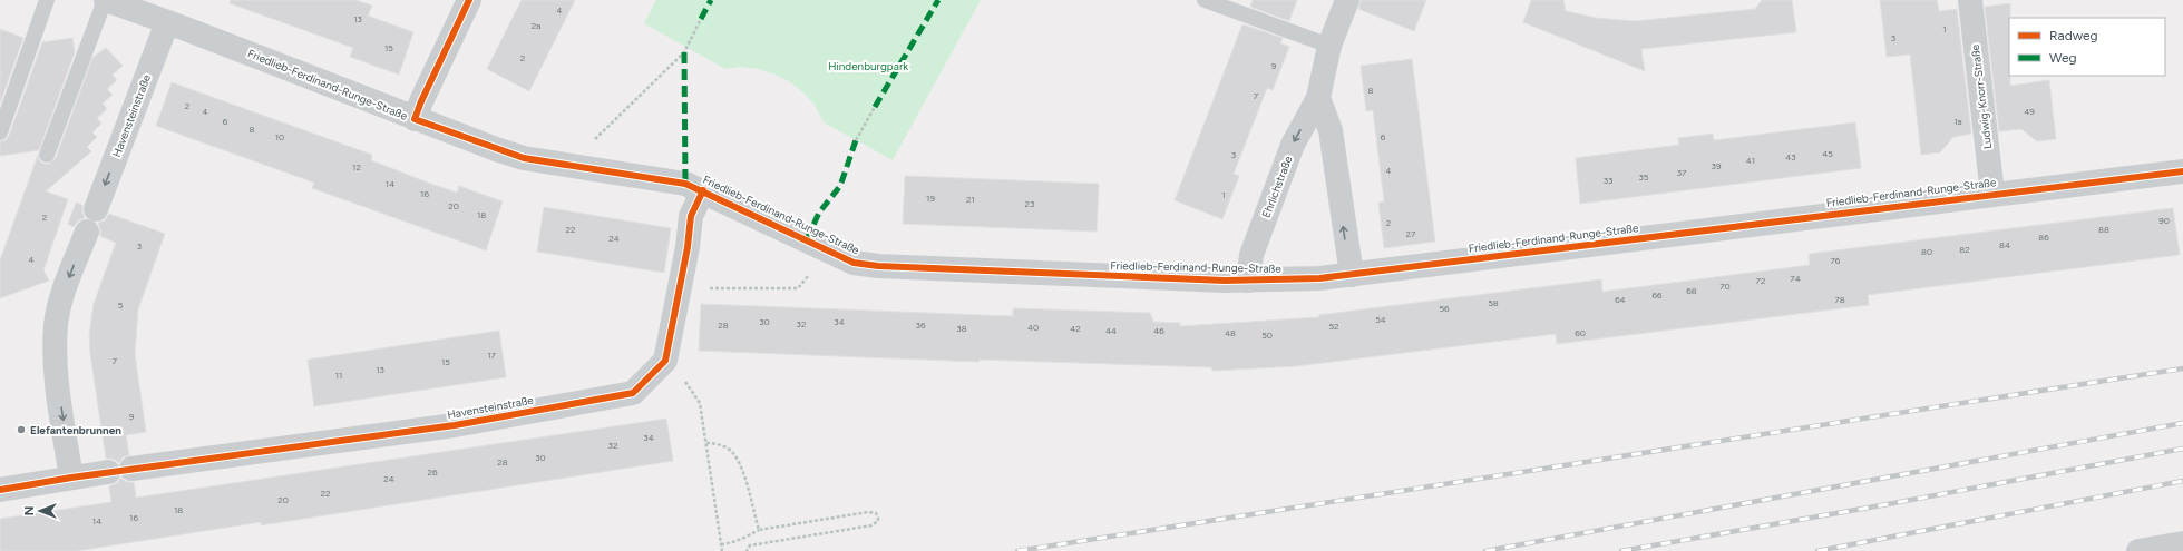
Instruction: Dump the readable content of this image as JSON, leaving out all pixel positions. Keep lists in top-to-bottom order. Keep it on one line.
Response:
{"streets":{"street":["Friedlieb-Ferdinand-Runge-Straße","Ludwig-Knorr-Straße","Havensteinstraße","Ehrlichstraße"]},"crossings":[["Friedlieb-Ferdinand-Runge-Straße","Ludwig-Knorr-Straße"],["Friedlieb-Ferdinand-Runge-Straße","Havensteinstraße"],["Friedlieb-Ferdinand-Runge-Straße","Ehrlichstraße"]],"one_way":["Havensteinstraße","Ehrlichstraße"],"parks":["Hindenburgpark"],"places":["Elefantenbrunnen"],"house_numbers":["4","13","2a","1","3","15","2","9","8","7","2","4","49","6","1a","8","10","6","45","3","43","41","39","12","4","37","35","33","14","16","1","19","21","23","20","18","2","90","2","22","88","27","86","24","84","3","82","80","4","76","74","72","70","68","66","64","78","58","5","56","54","30","34","32","28","36","52","40","38","42","44","46","48","60","50","17","7","15","13","11","9","34","32","30","28","26","24","22","20","18","16","14"],"legend":["Radweg","Weg"],"north":"left"}
